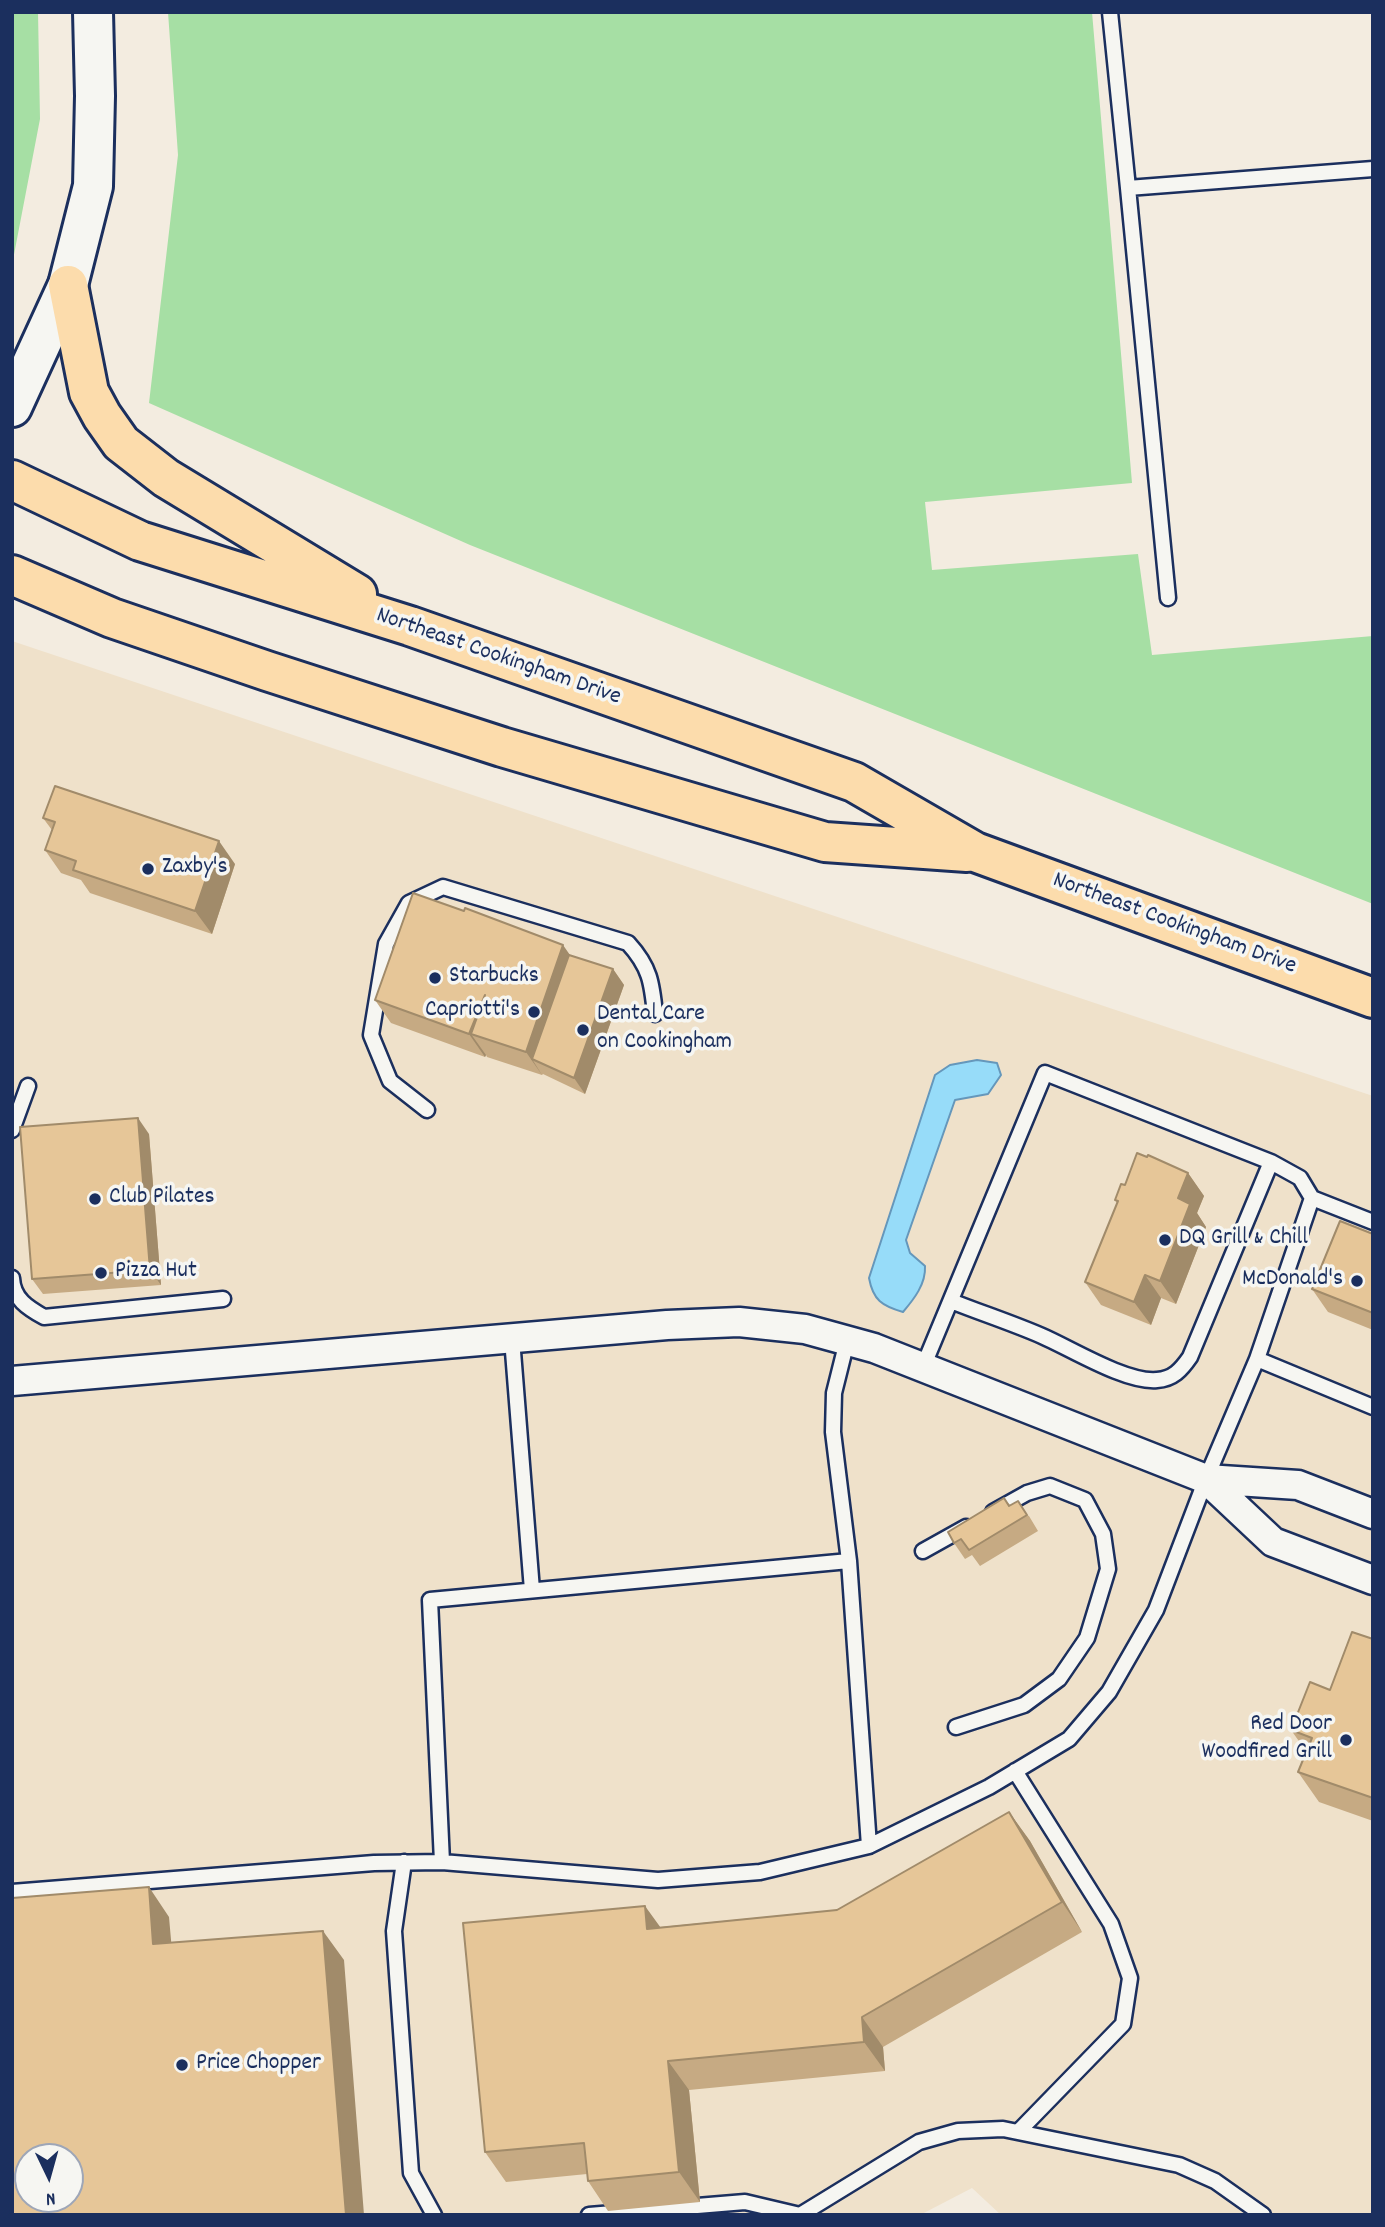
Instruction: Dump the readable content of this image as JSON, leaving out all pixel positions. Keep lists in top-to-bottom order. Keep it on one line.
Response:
{"streets":{"main road":["Northeast Cookingham Drive"]},"places":["Zaxby's","Starbucks","Capriotti's","Dental Care on Cookingham","Club Pilates","DQ Grill & Chill","Pizza Hut","McDonald's","Red Door Woodfired Grill","Price Chopper"],"north":"bottom"}
